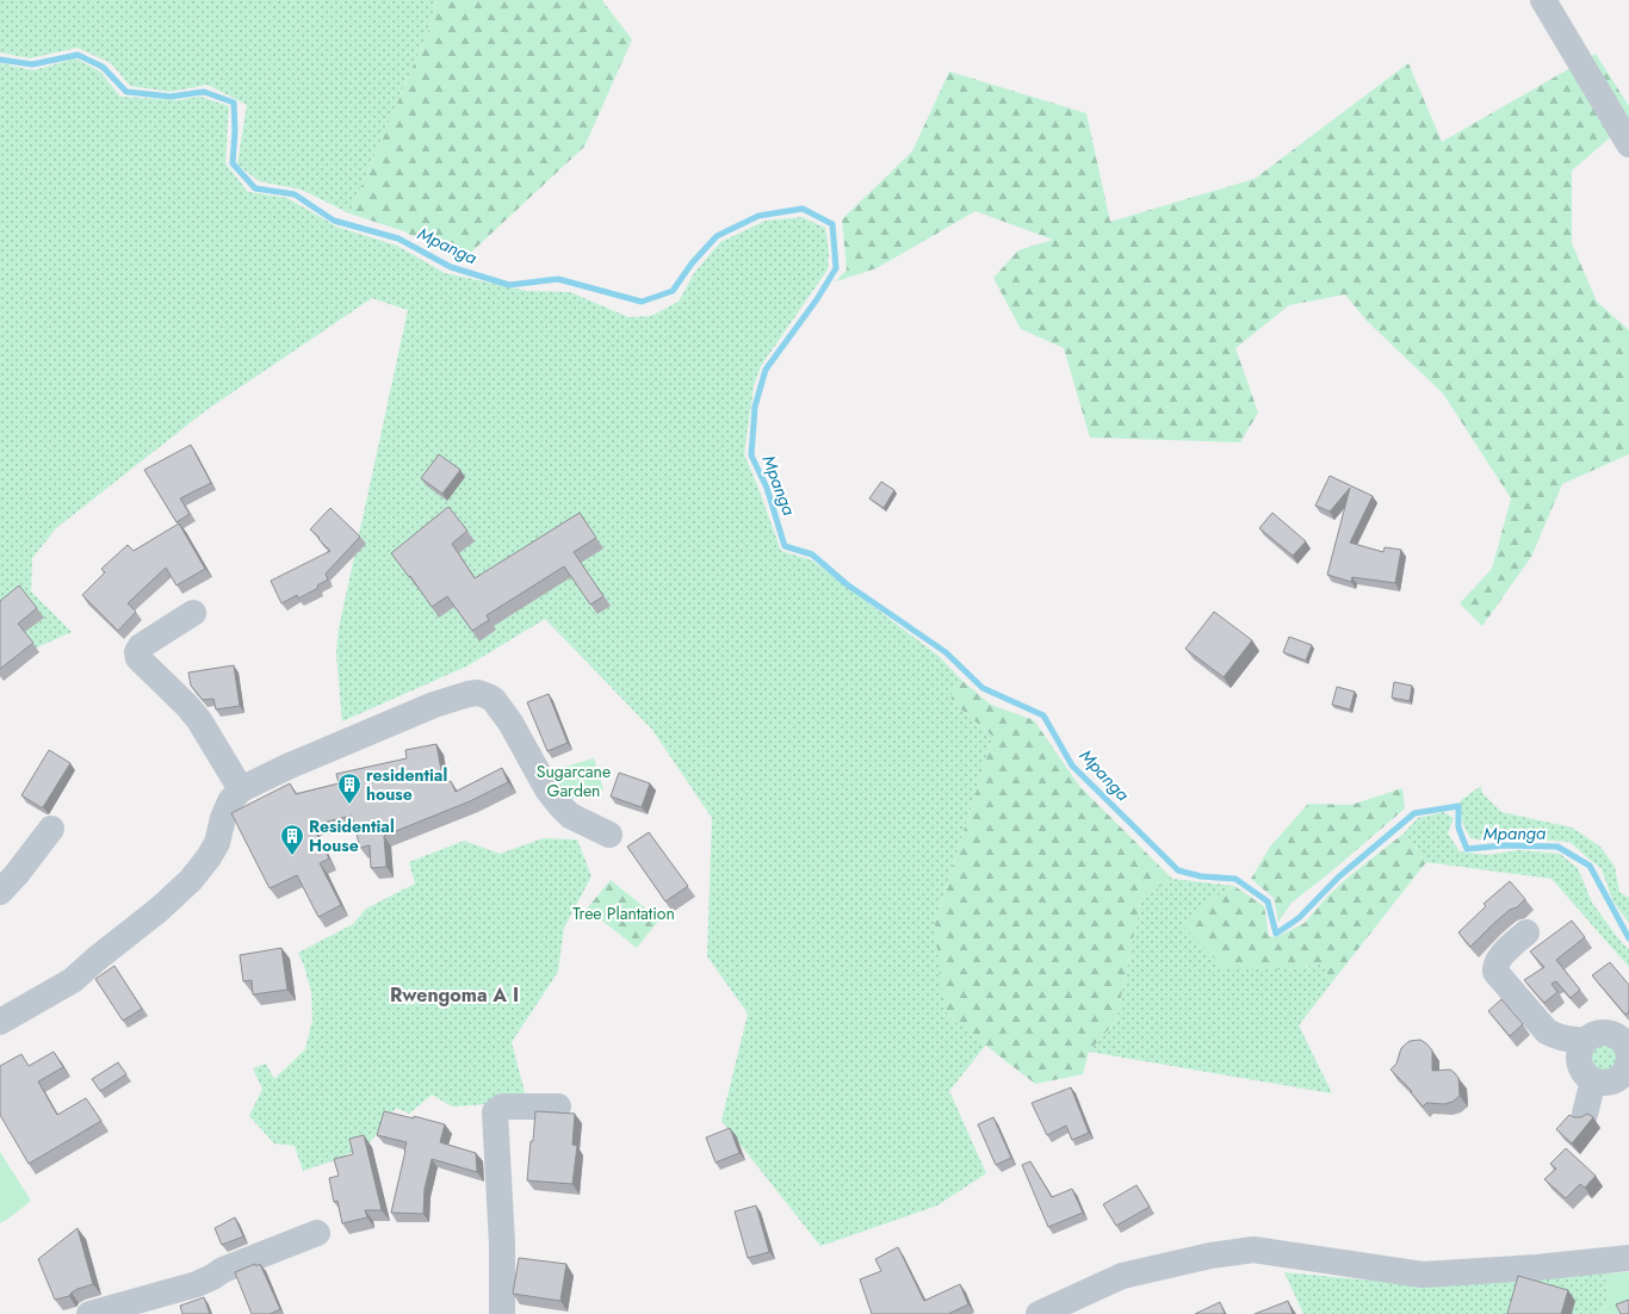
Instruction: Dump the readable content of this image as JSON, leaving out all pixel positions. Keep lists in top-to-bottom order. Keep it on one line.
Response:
{"districts":["Rwengoma A I"],"water":["Mpanga"],"parks":["Sugarcane Garden","Tree Plantation"],"places":{"building":["residential house","Residential House"]}}
